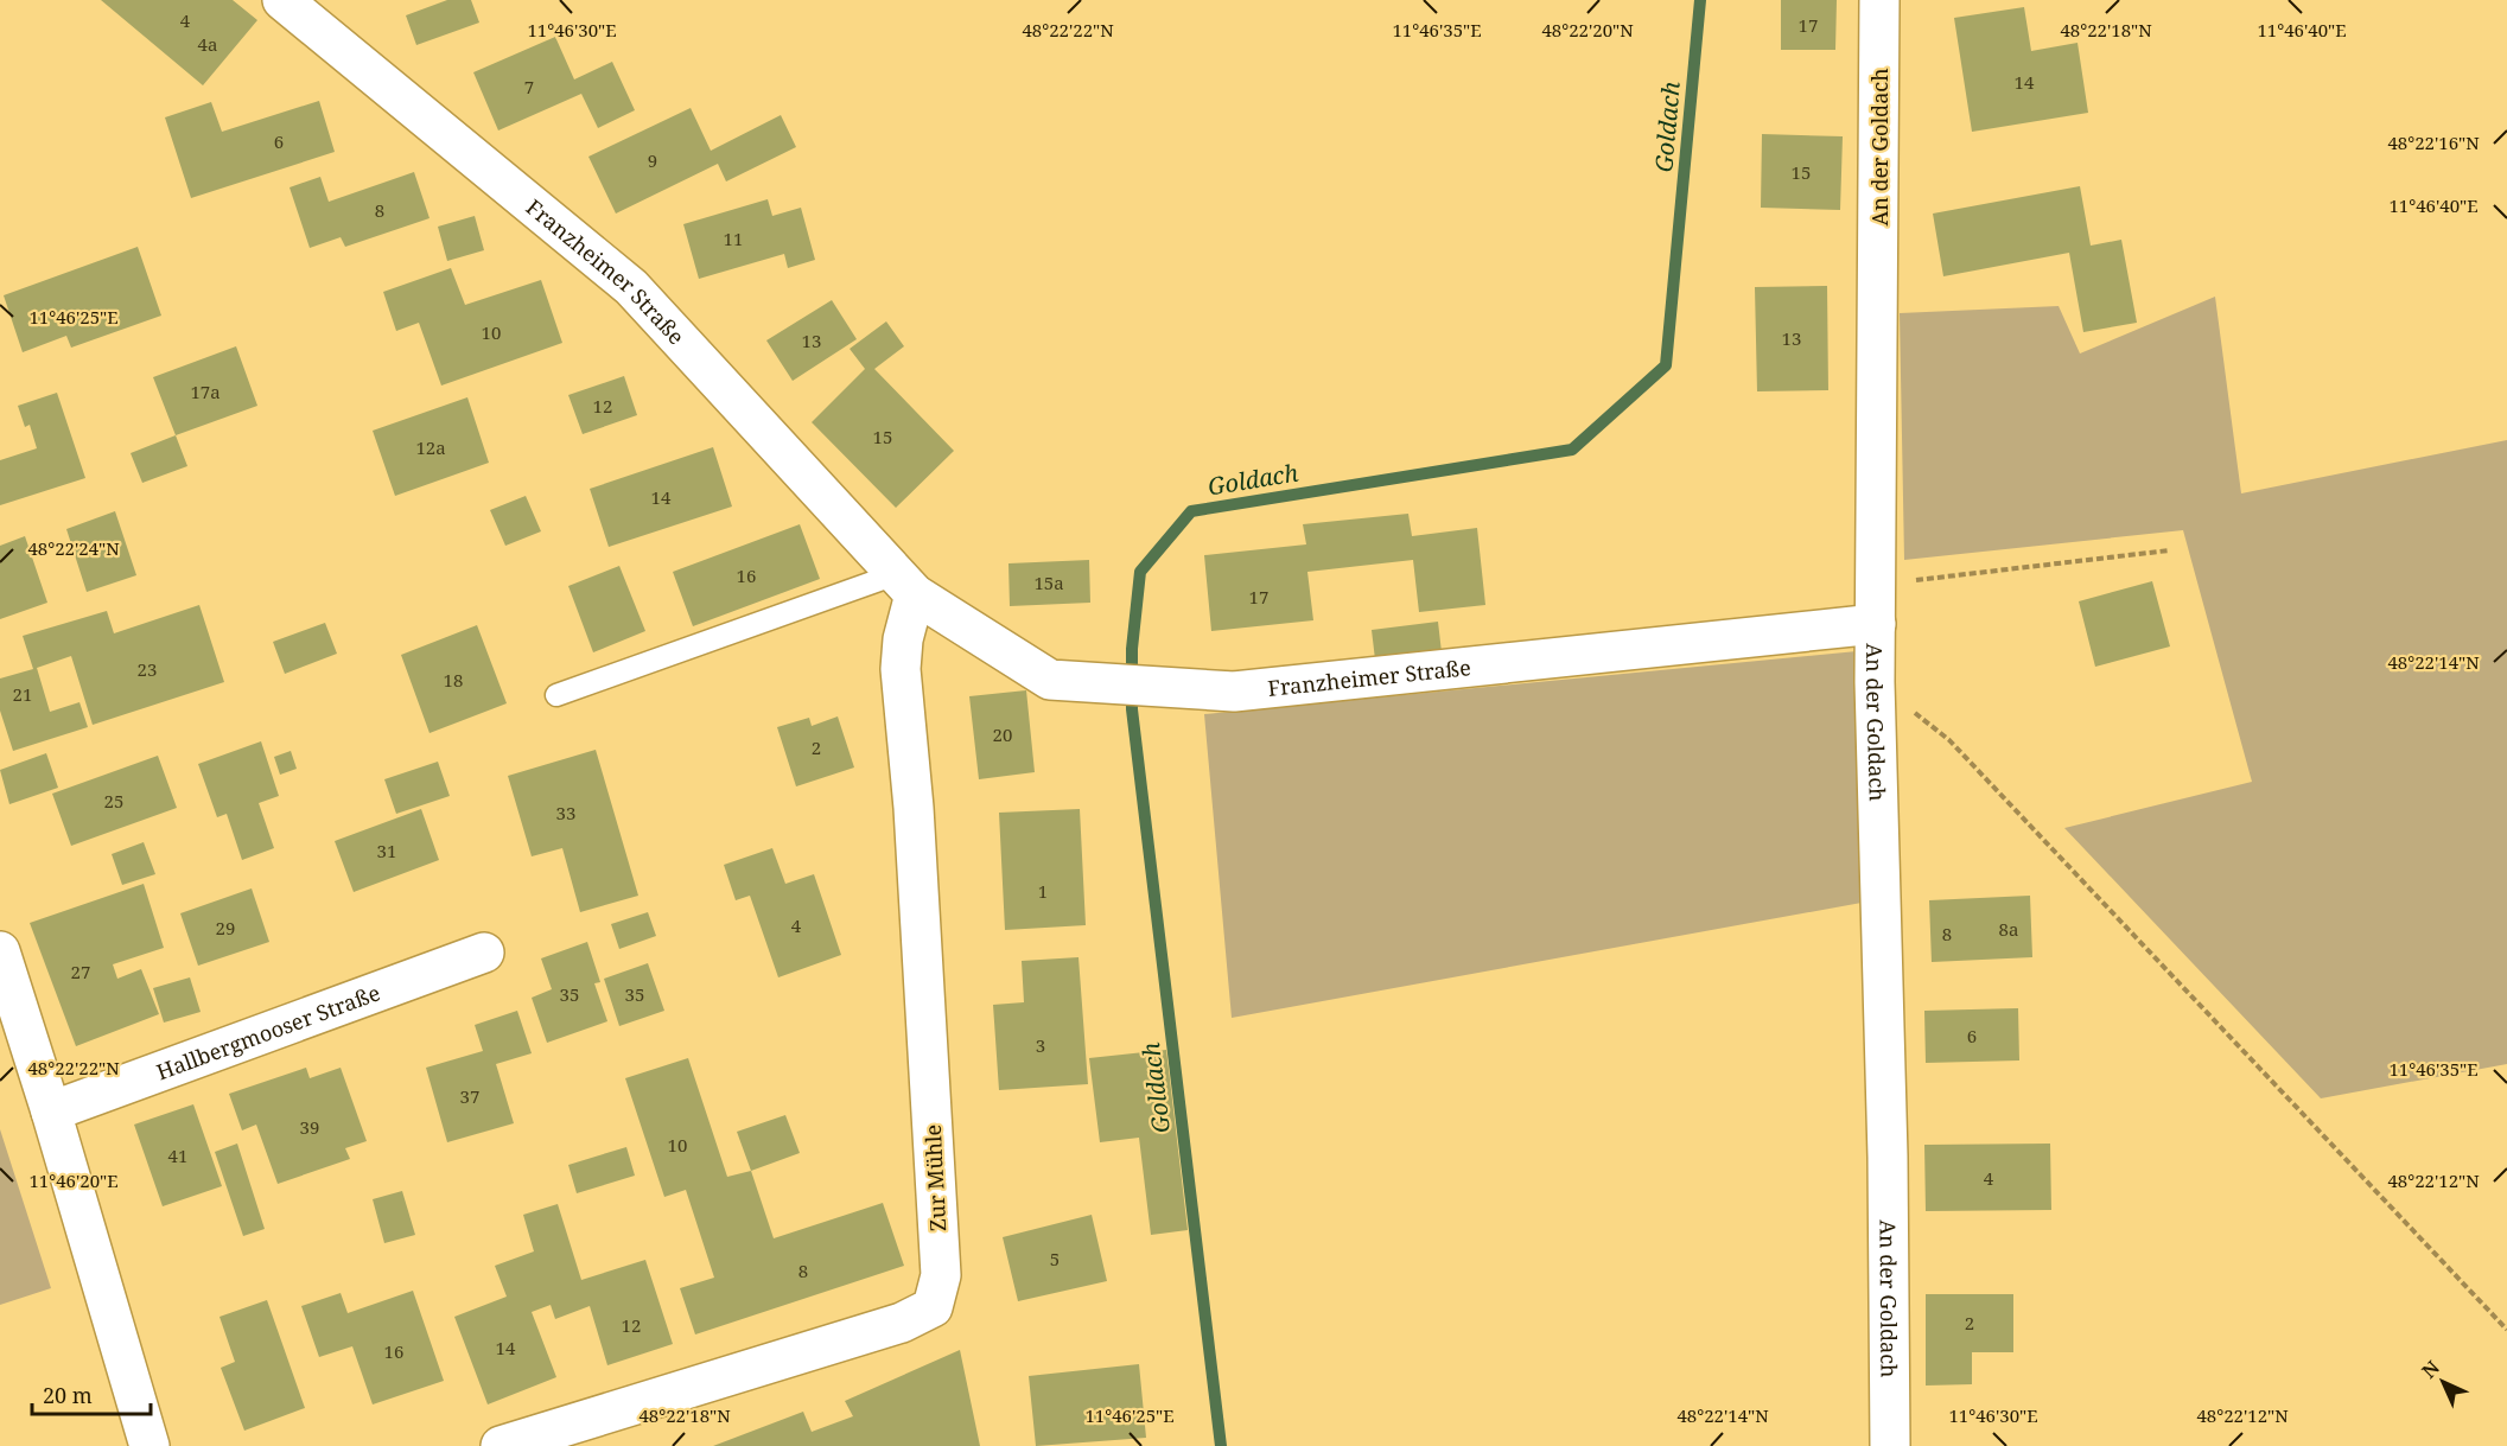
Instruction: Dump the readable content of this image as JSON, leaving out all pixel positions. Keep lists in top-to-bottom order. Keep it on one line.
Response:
{"streets":{"street":["An der Goldach","Franzheimer Straße","Hallbergmooser Straße","Zur Mühle"]},"crossings":[["An der Goldach","Franzheimer Straße"],["Franzheimer Straße","Zur Mühle"]],"water":["Goldach"],"house_numbers":["4","17","4a","14","7","6","9","15","8","11","10","13","13","17a","12","15","12a","14","16","15a","17","23","18","21","20","2","25","33","31","1","4","29","8a","8","27","35","35","6","3","37","39","10","41","4","5","8","2","12","14","16"],"scale_bar":"20 m","north":"top left","coordinates":["11°46'30\"E","48°22'22\"N","11°46'35\"E","48°22'20\"N","48°22'18\"N","11°46'40\"E","48°22'16\"N","11°46'25\"E","48°22'24\"N","48°22'14\"N","48°22'12\"N","11°46'20\"E"]}
